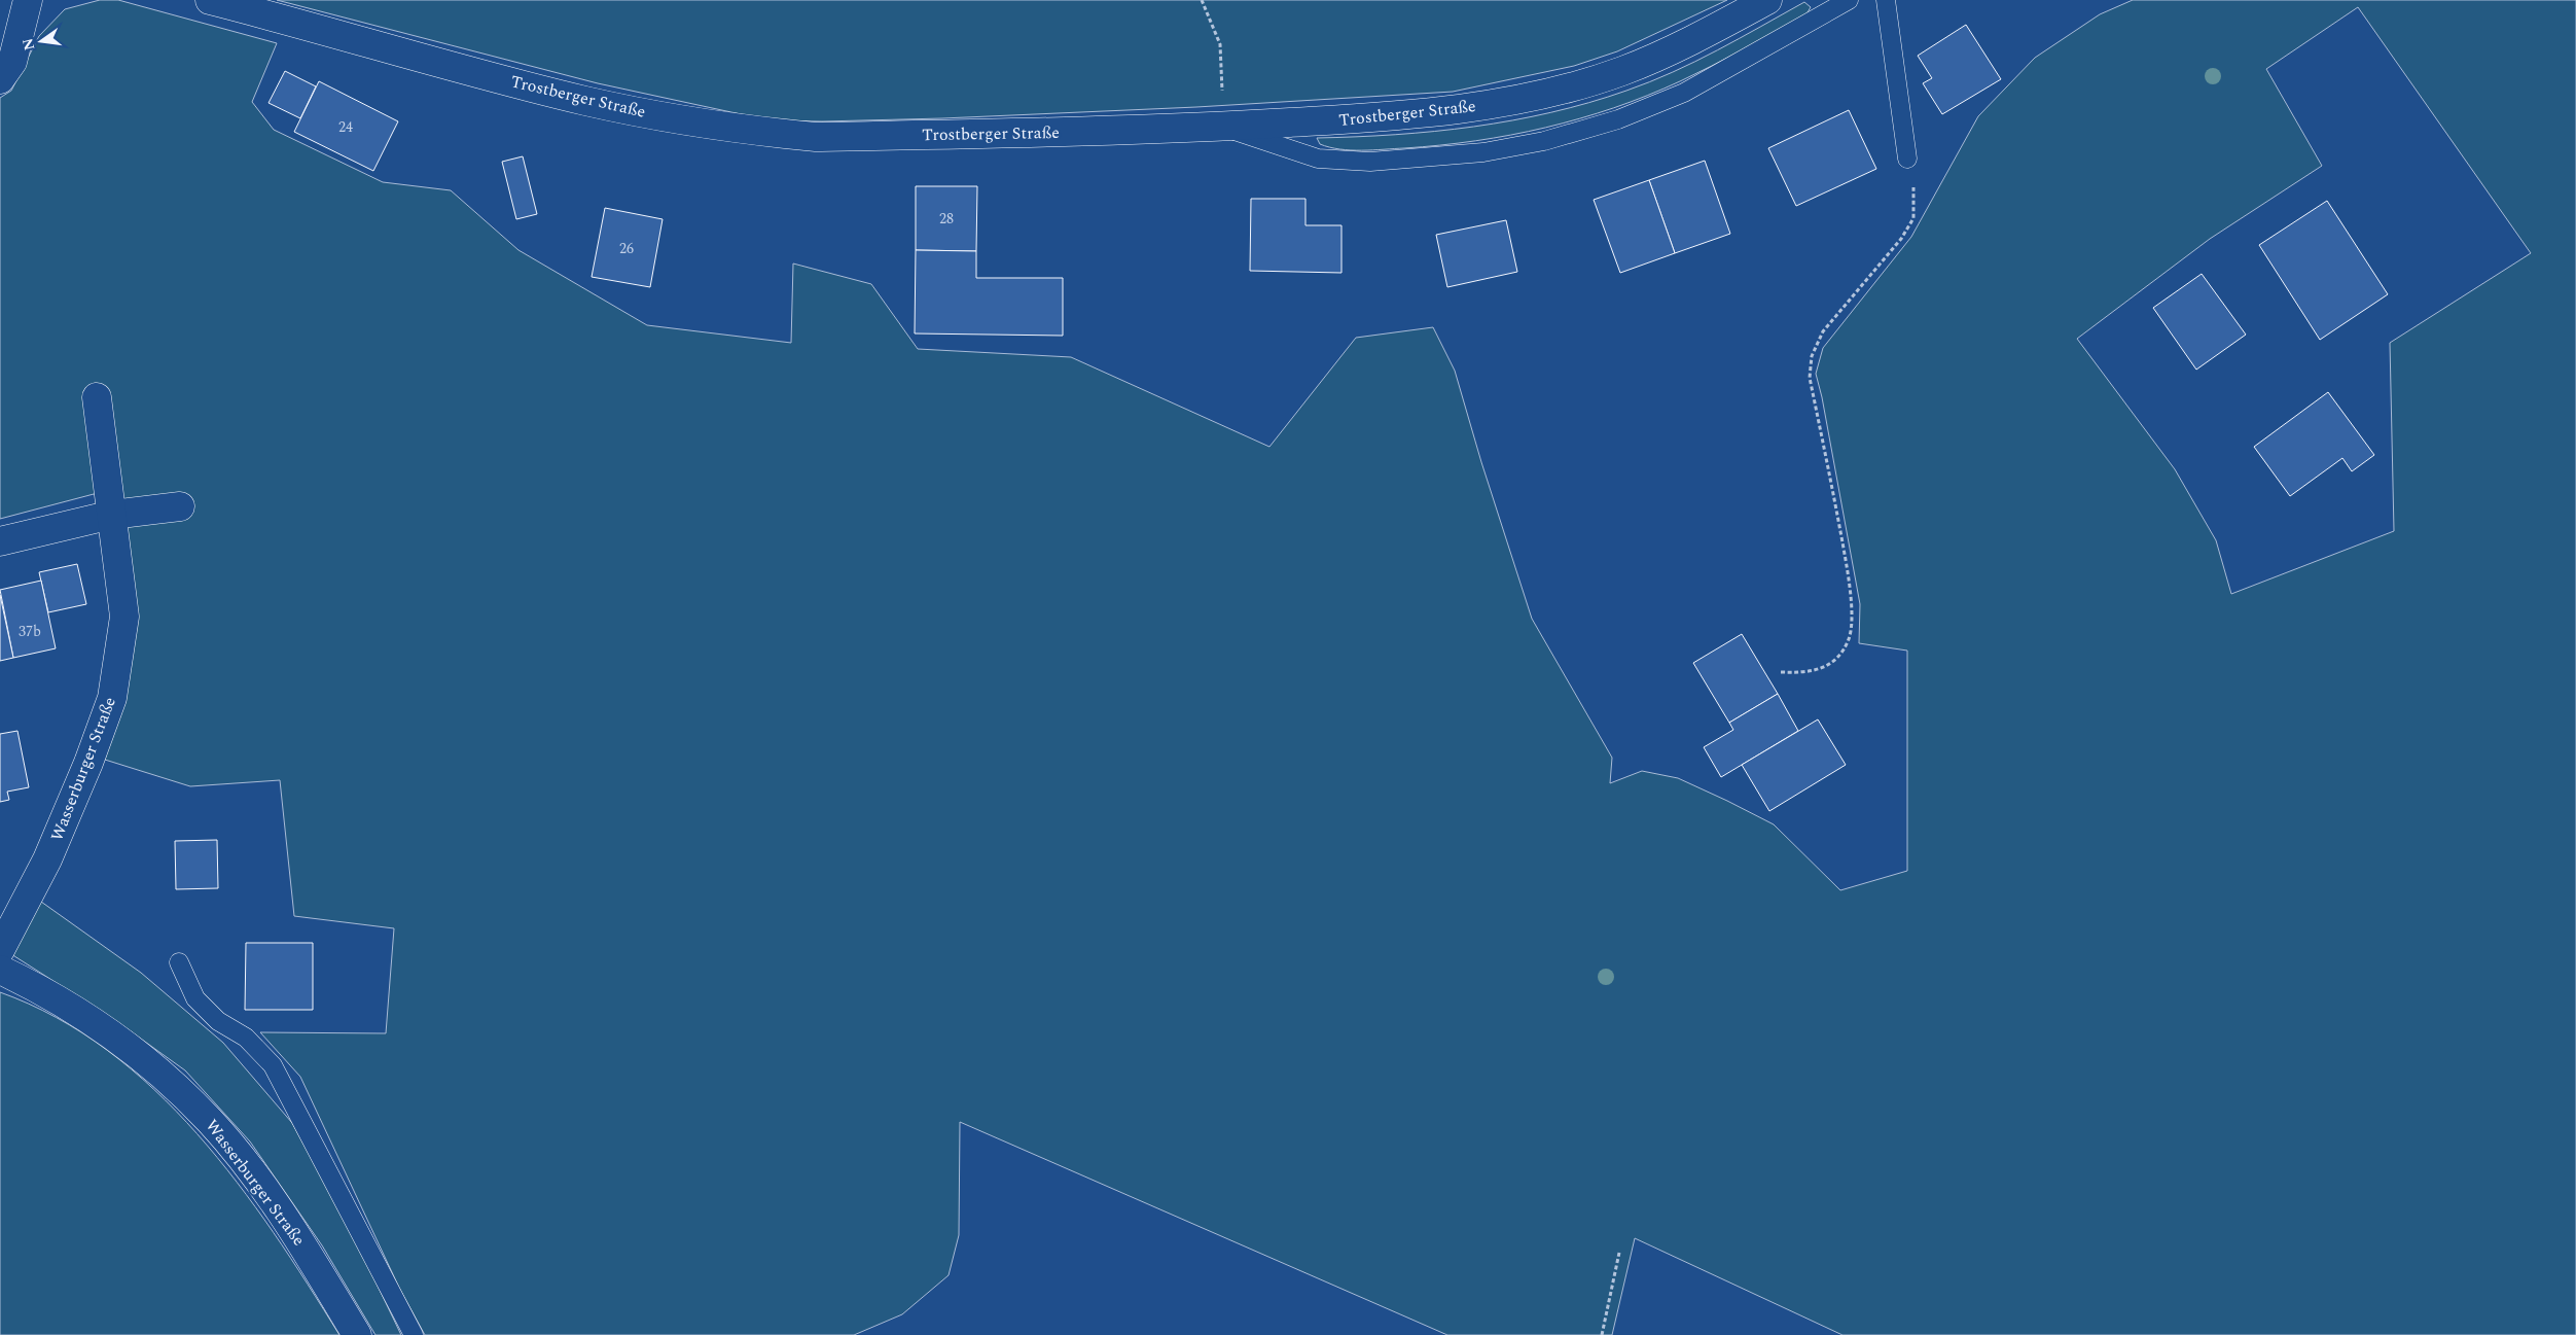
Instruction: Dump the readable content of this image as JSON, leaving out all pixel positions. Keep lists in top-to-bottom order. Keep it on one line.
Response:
{"streets":{"main road":["Trostberger Straße","Wasserburger Straße"]},"house_numbers":["24","28","26","37b"],"north":"left"}
